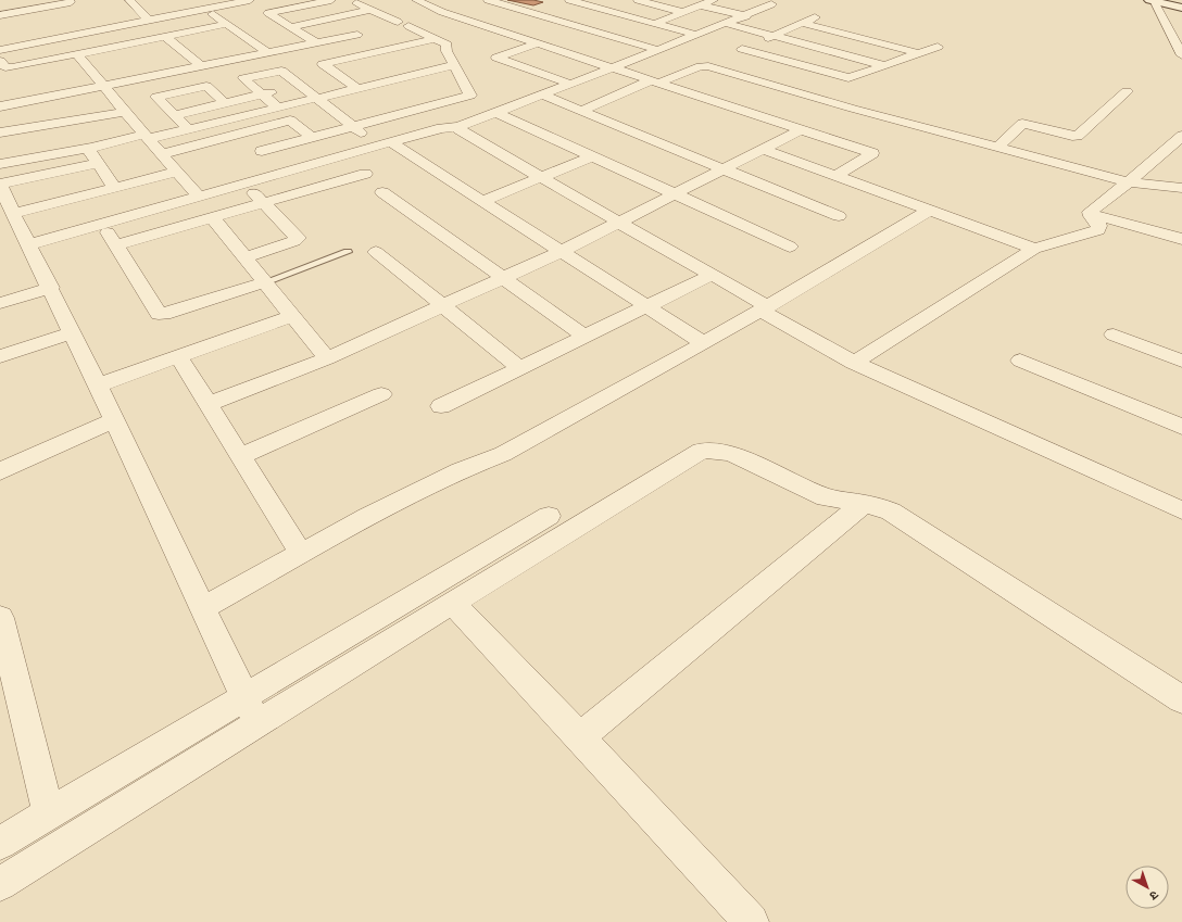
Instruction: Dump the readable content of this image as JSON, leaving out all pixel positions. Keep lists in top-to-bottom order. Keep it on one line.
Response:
{"north":"bottom right"}
